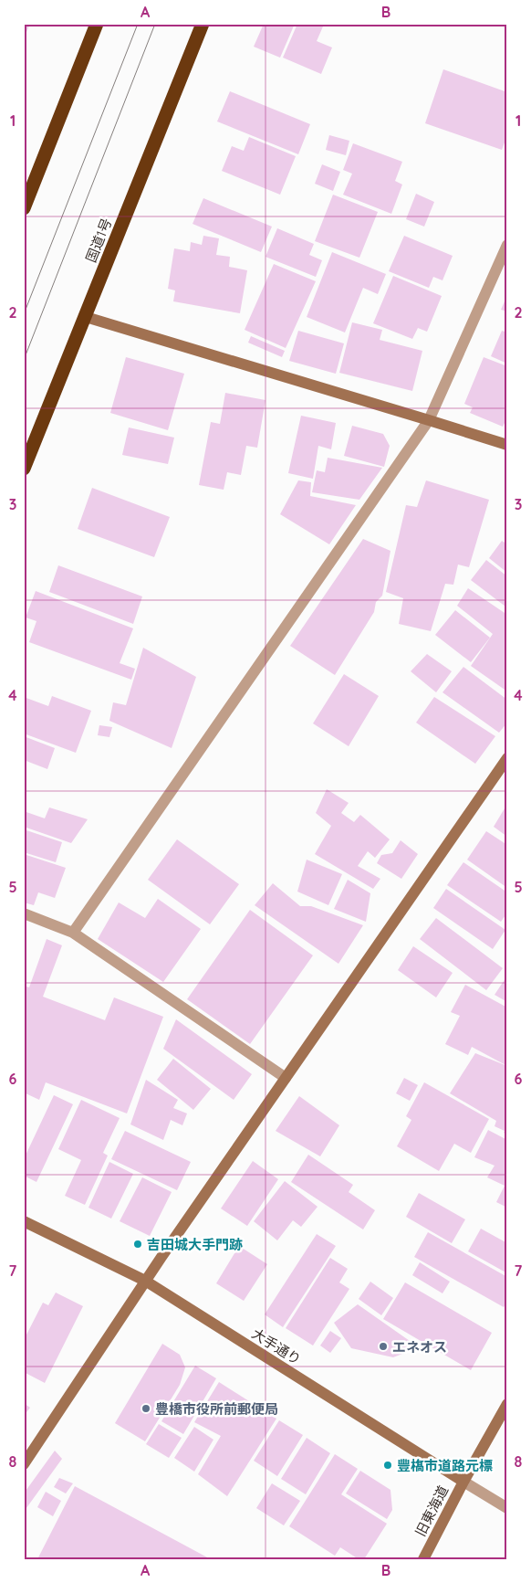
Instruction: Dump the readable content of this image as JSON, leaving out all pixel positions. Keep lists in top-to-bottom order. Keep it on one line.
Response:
{"streets":{"highway":["国道1号"],"street":["大手通り","旧東海道"]},"crossings":[["大手通り","旧東海道"]],"places":["吉田城大手門跡","エネオス","豊橋市役所前郵便局","豐𣘺市道路元標"],"grid":{"columns":["A","B"],"rows":["1","2","3","4","5","6","7","8"]}}
